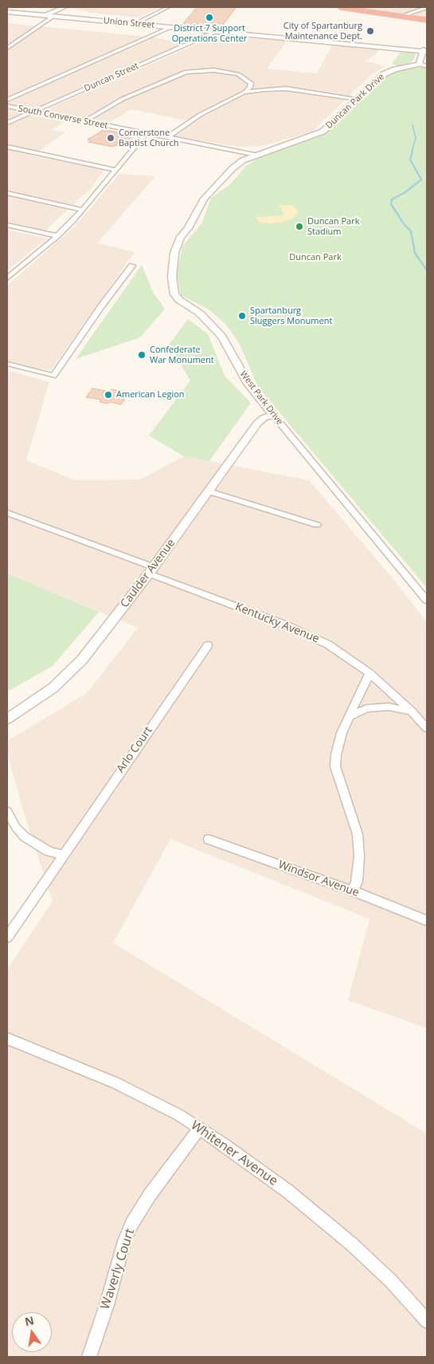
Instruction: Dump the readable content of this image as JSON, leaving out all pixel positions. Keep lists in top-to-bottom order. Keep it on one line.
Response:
{"streets":{"street":["Union Street","Duncan Street","Duncan Park Drive","South Converse Street","West Park Drive","Caulder Avenue","Kentucky Avenue","Arlo Court","Windsor Avenue","Whitener Avenue","Waverly Court"]},"crossings":[["Union Street","Duncan Street"],["Duncan Street","South Converse Street"],["Duncan Park Drive","South Converse Street"],["Duncan Park Drive","West Park Drive"],["South Converse Street","West Park Drive"],["West Park Drive","Caulder Avenue"],["Caulder Avenue","Kentucky Avenue"],["Whitener Avenue","Waverly Court"]],"parks":["Duncan Park"],"places":["District 7 Support Operations Center","City of Spartanburg Maintenance Dept.","Cornerstone Baptist Church","Duncan Park Stadium","Spartanburg Sluggers Monument","Confederate War Monument","American Legion"],"north":"top"}
